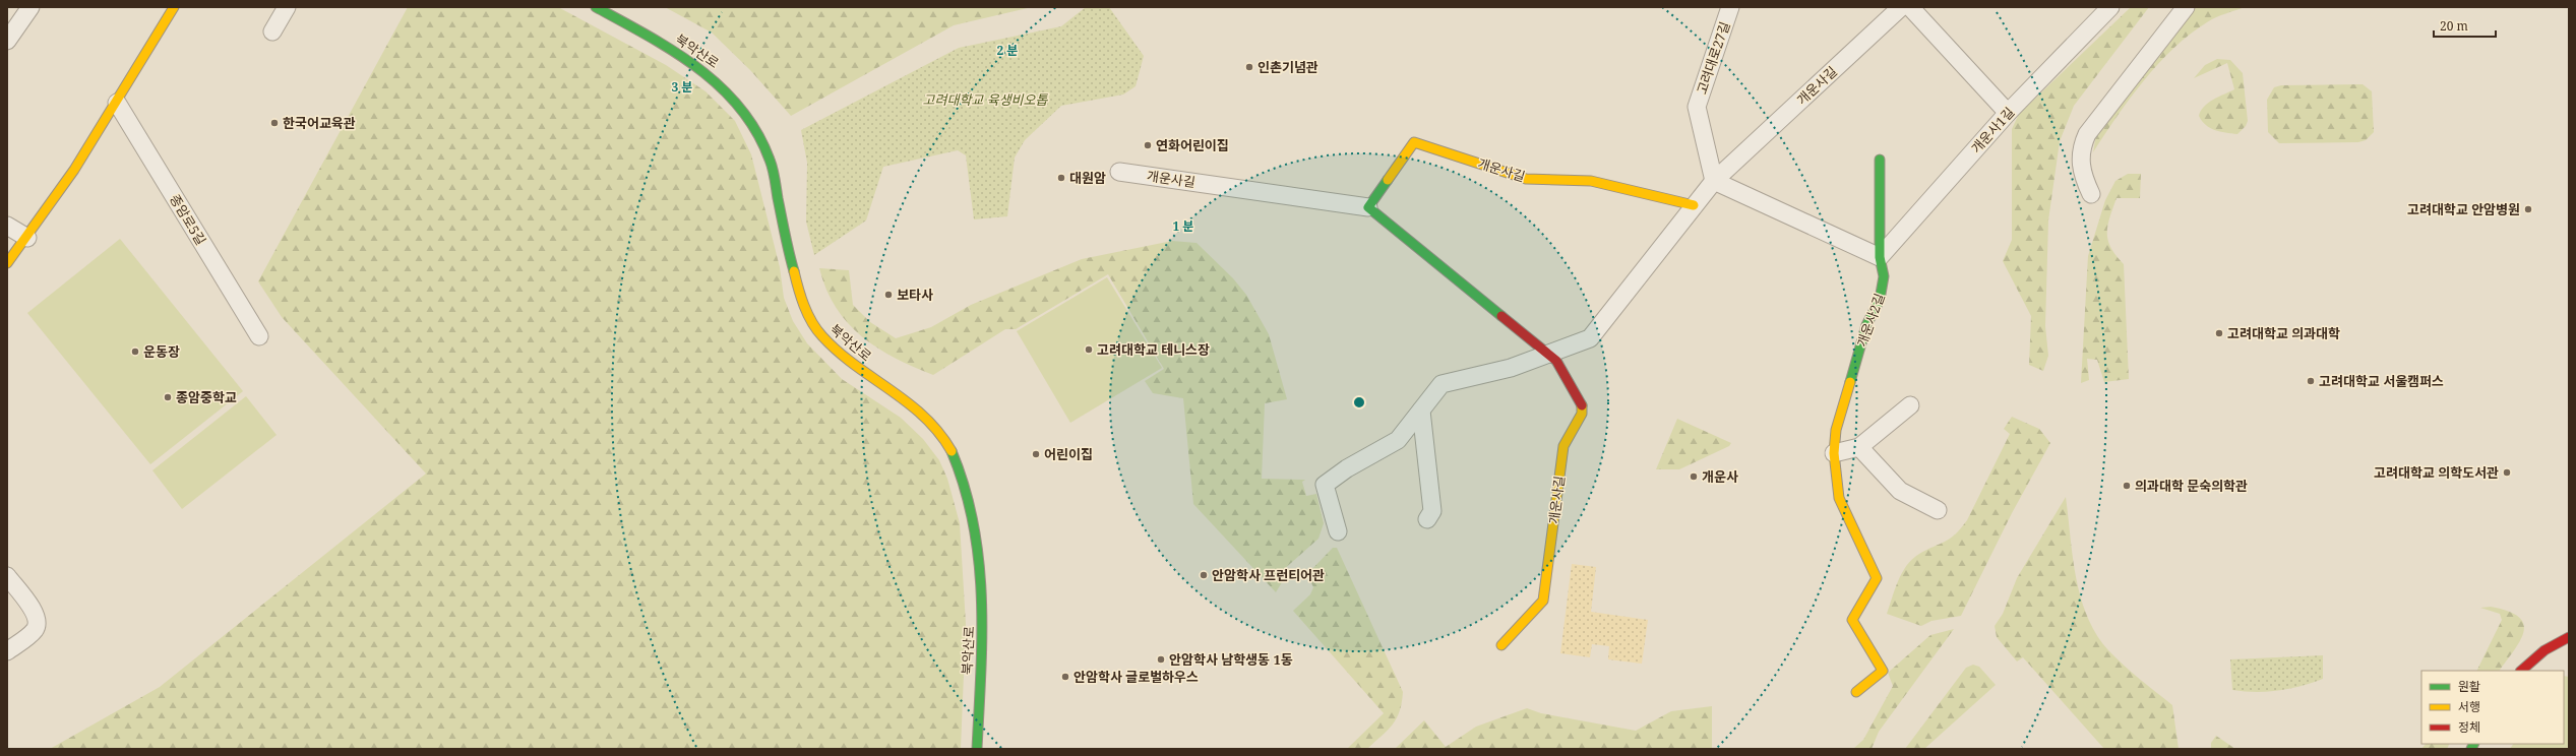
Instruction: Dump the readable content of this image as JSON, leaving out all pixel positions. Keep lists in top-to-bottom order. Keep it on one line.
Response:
{"streets":{"street":["북악산로","고려대로27길","개운사길","개운사1길","종암로5길","개운사2길"]},"crossings":[["고려대로27길","개운사길"],["개운사1길","개운사2길"]],"parks":["고려대학교 육생비오톱"],"places":["인촌기념관","한국어교육관","연화어린이집","대원암","고려대학교 안암병원","보타사","고려대학교 의과대학","고려대학교 테니스장","운동장","고려대학교 서울캠퍼스","종암중학교","어린이집","고려대학교 의학도서관","개운사","의과대학 문숙의학관","안암학사 프런티어관","안암학사 남학생동 1동","안암학사 글로벌하우스"],"legend":["원활","서행","정체"],"scale_bar":"20 m","rings":["2 분","3 분","1 분"]}
